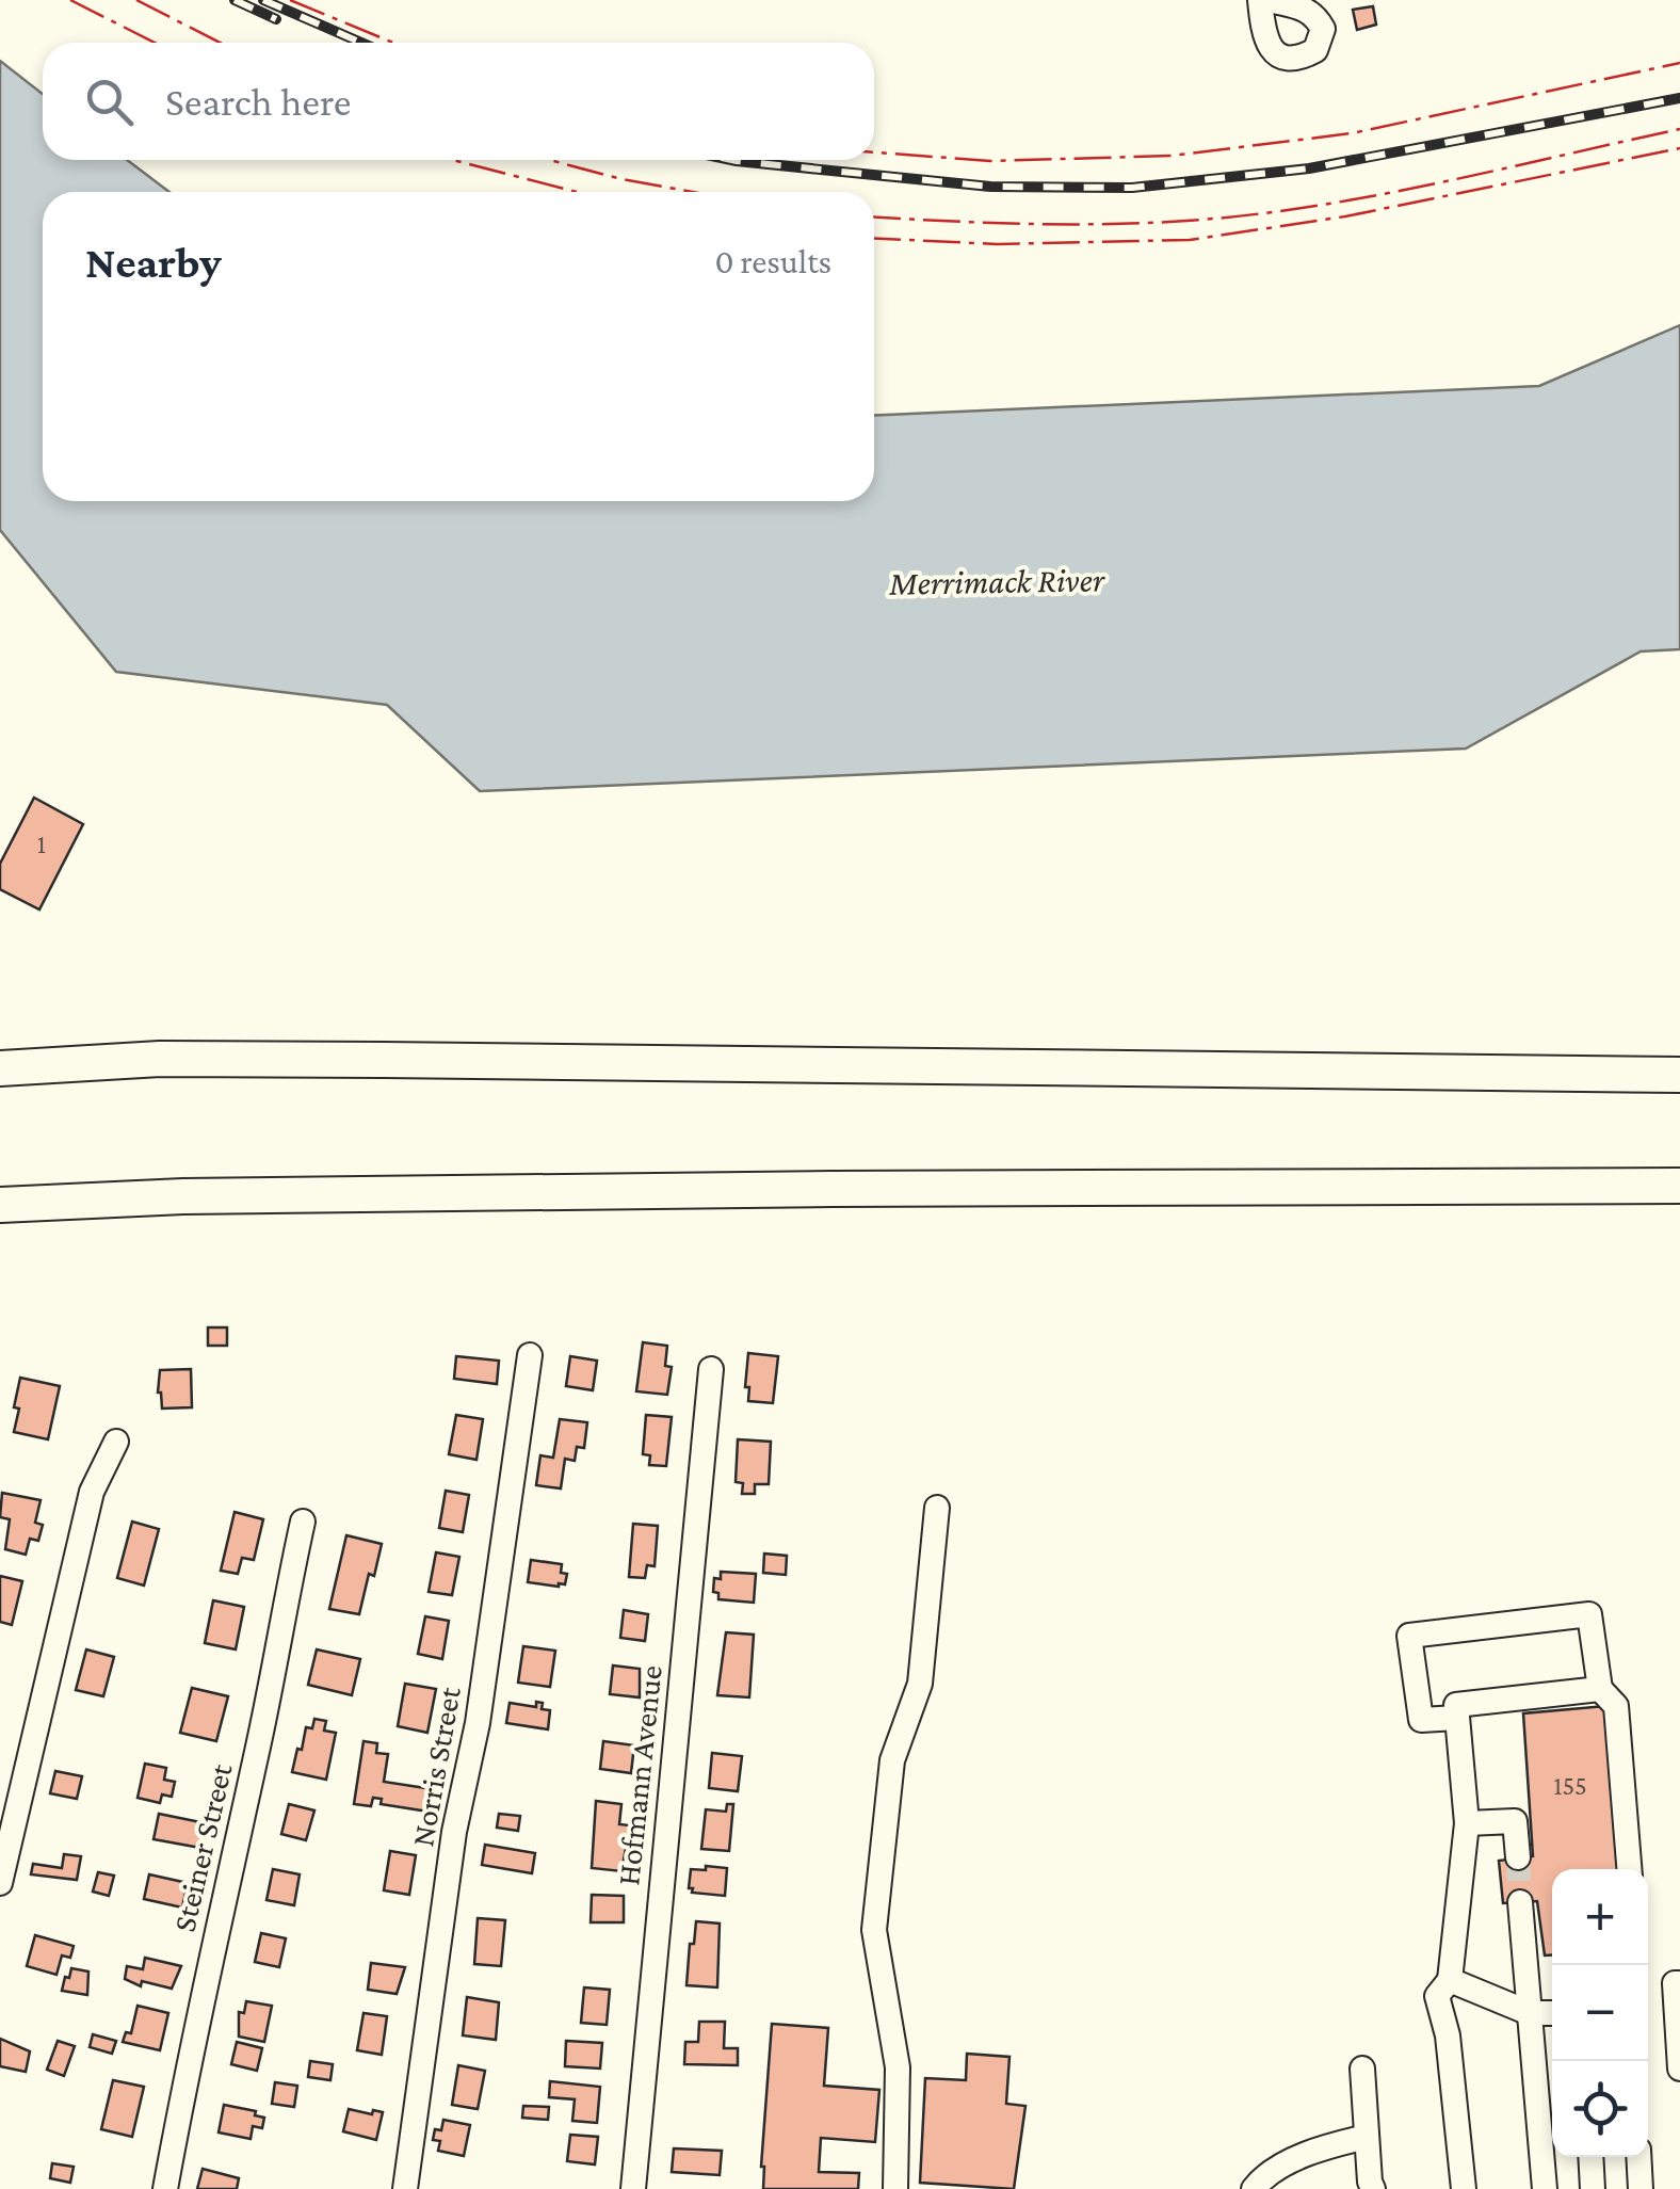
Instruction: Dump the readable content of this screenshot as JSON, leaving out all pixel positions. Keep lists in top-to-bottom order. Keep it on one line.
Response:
{"streets":{"street":["Norris Street","Hofmann Avenue","Steiner Street"]},"water":["Merrimack River"],"house_numbers":["1","155"],"page":{"search":"Search here","heading":["Nearby","0 results"],"map_buttons":["+","−"]}}
